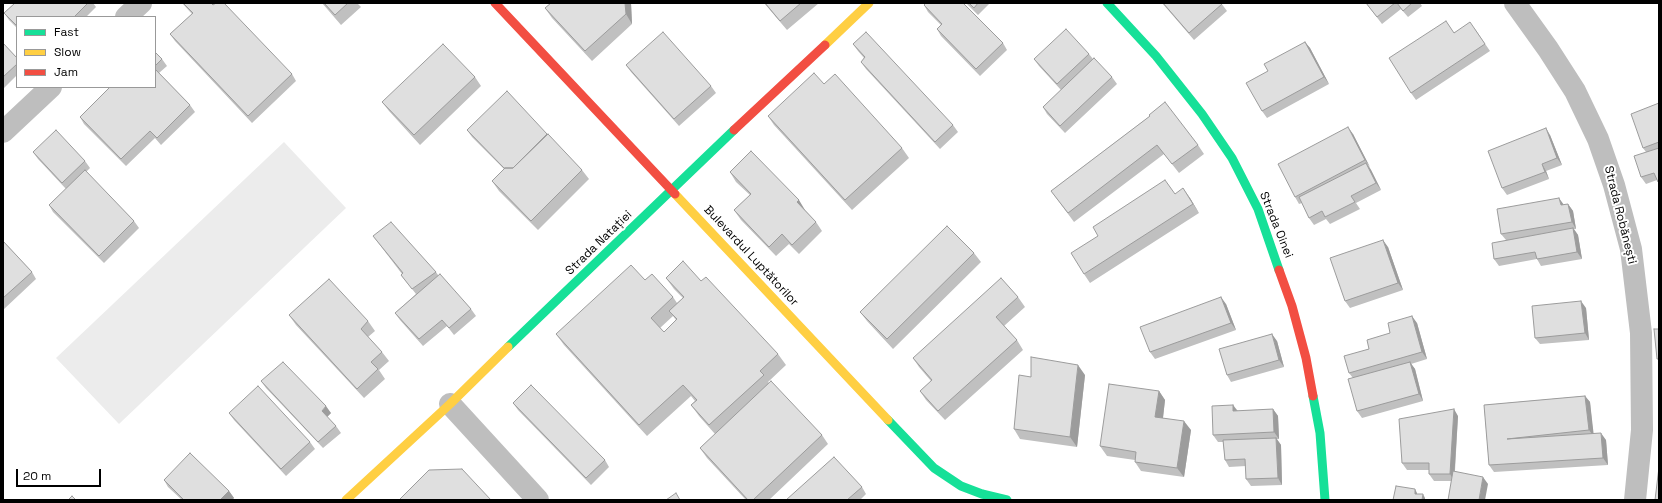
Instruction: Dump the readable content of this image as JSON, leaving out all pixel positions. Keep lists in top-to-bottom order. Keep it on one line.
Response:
{"streets":{"street":["Strada Robănești","Strada Oinei","Strada Natației","Bulevardul Luptătorilor"]},"crossings":[["Strada Natației","Bulevardul Luptătorilor"]],"legend":["Fast","Slow","Jam"],"scale_bar":"20 m"}
